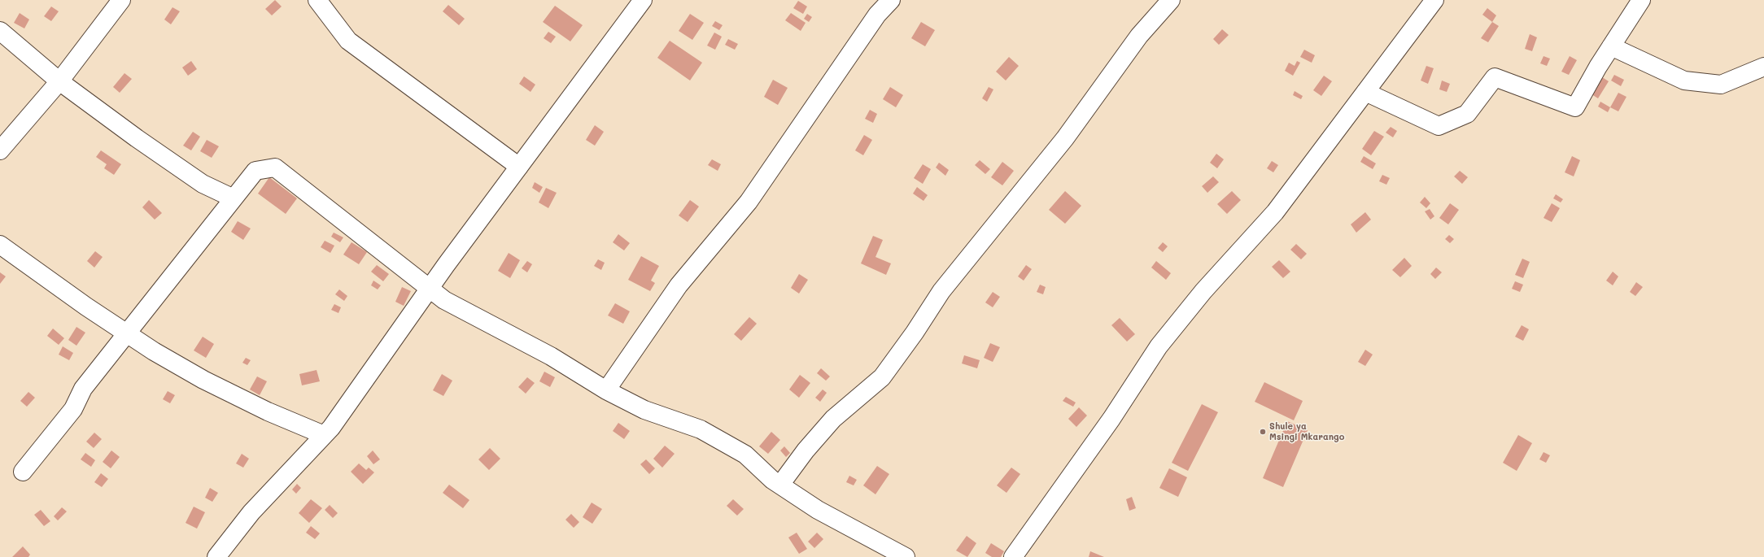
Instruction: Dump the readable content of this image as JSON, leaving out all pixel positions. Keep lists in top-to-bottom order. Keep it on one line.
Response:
{"places":["Shule ya Msingi Mkarango"]}
